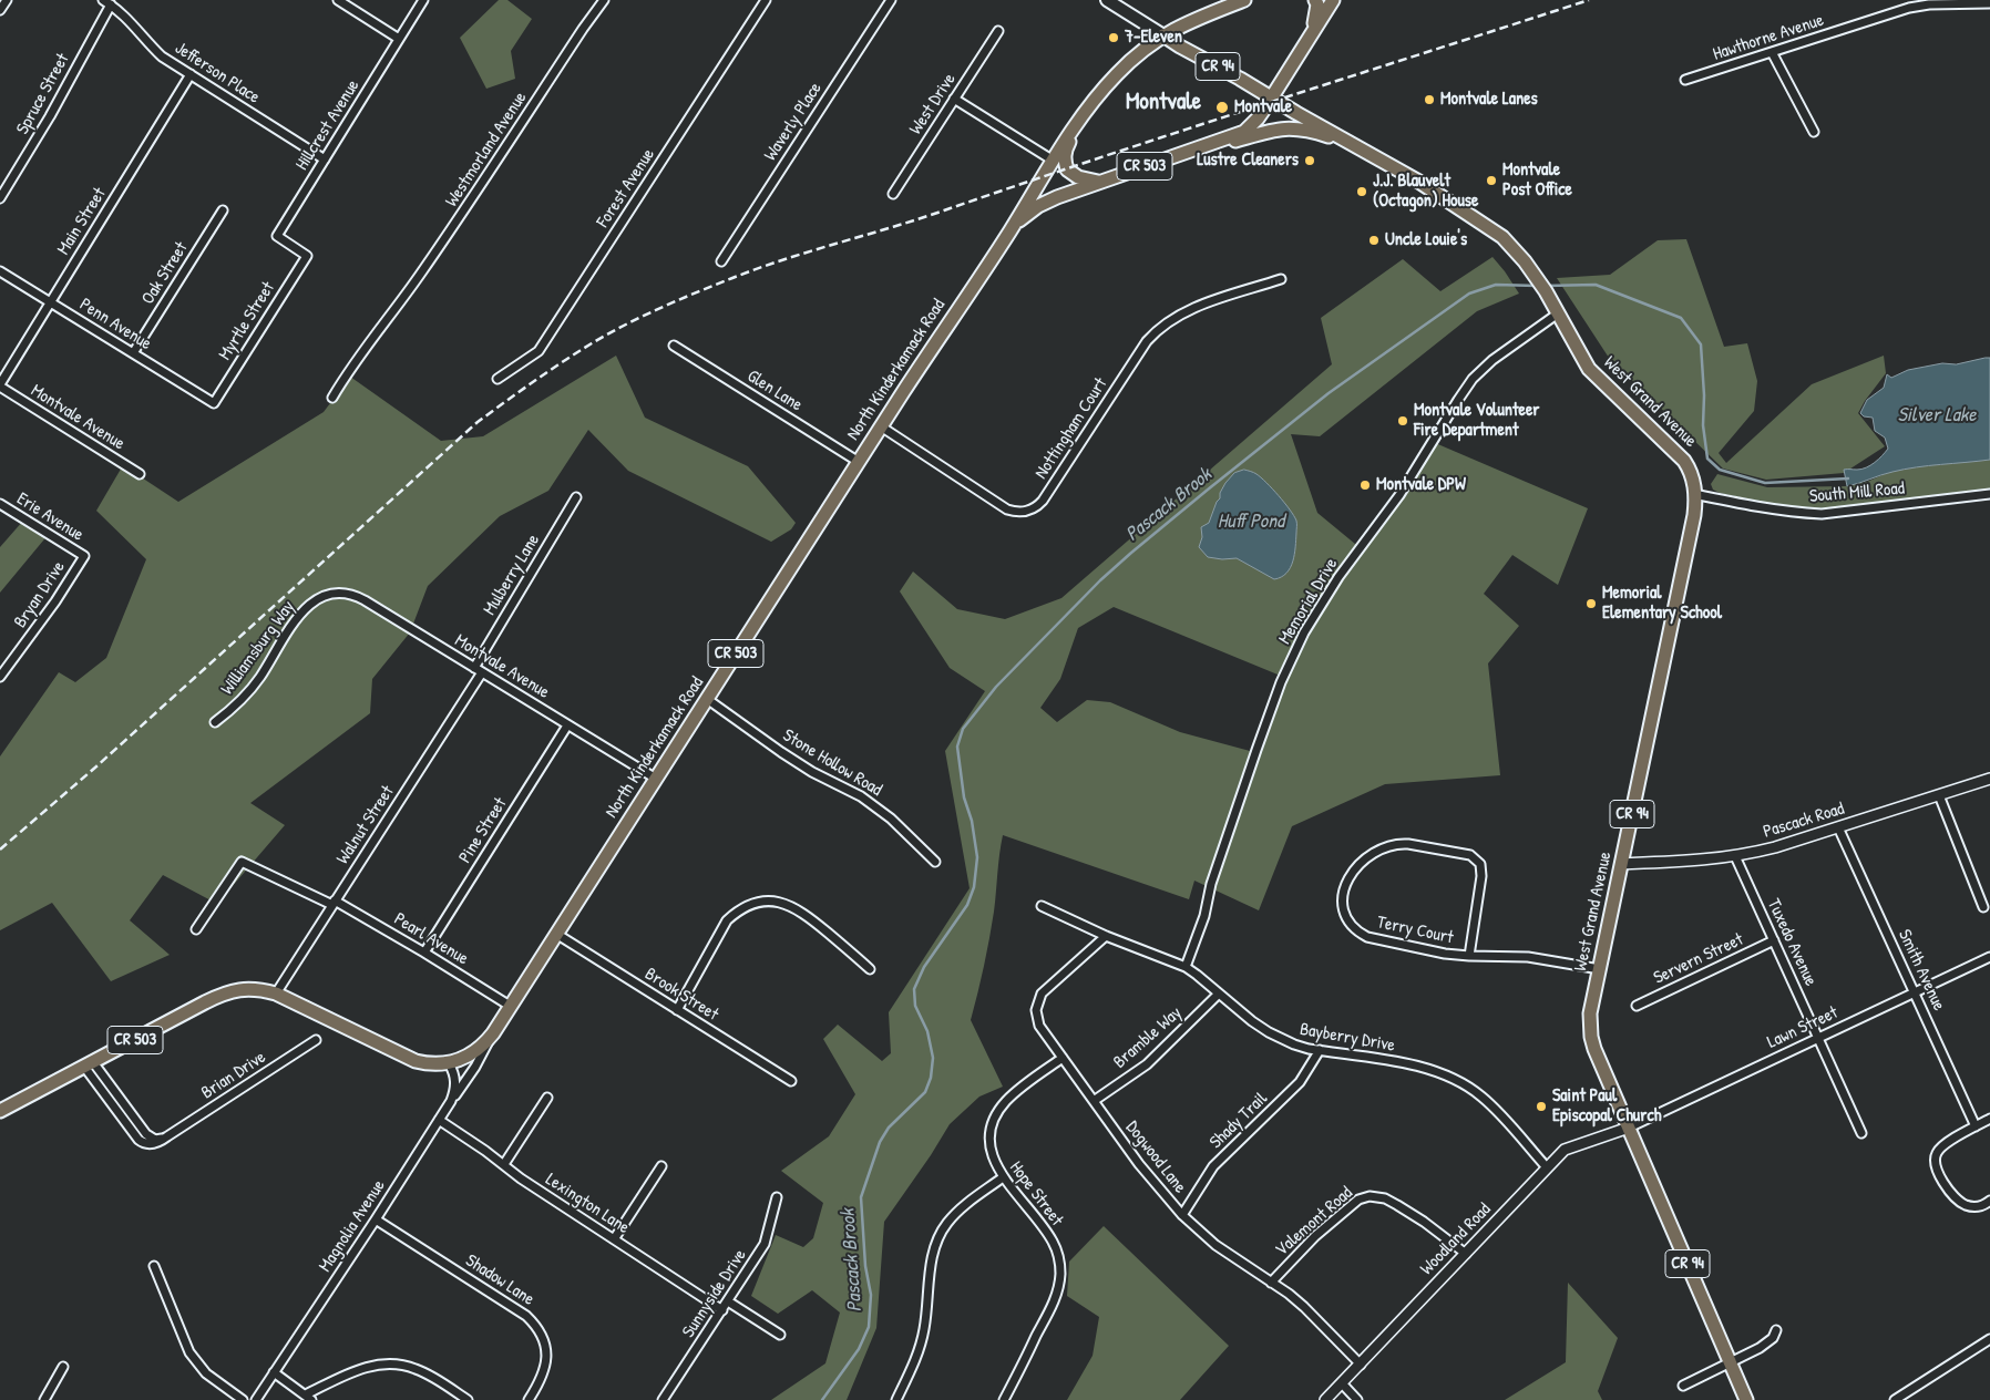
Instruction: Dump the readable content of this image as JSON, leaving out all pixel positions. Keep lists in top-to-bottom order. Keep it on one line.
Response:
{"streets":{"main road":["CR 94","CR 503","North Kinderkamack Road","West Grand Avenue"],"street":["Hawthorne Avenue","Jefferson Place","Spruce Street","West Drive","Waverly Place","Hillcrest Avenue","Westmorland Avenue","Forest Avenue","Main Street","Oak Street","Myrtle Street","Penn Avenue","Glen Lane","Montvale Avenue","Nottingham Court","South Mill Road","Erie Avenue","Mulberry Lane","Bryan Drive","Memorial Drive","Williamsburg Way","Stone Hollow Road","Pascack Road","Walnut Street","Pine Street","Terry Court","Pearl Avenue","Tuxedo Avenue","Servern Street","Smith Avenue","Brook Street","Lawn Street","Bramble Way","Bayberry Drive","Brian Drive","Shady Trail","Dogwood Lane","Hope Street","Lexington Lane","Valemont Road","Magnolia Avenue","Woodland Road","Shadow Lane","Sunnyside Drive"]},"crossings":[["CR 94","CR 503"],["CR 94","North Kinderkamack Road"],["CR 94","West Grand Avenue"],["CR 94","Lawn Street"],["CR 94","Woodland Road"],["Jefferson Place","Spruce Street"],["Jefferson Place","Hillcrest Avenue"],["Jefferson Place","Main Street"],["Hillcrest Avenue","Myrtle Street"],["CR 503","North Kinderkamack Road"],["CR 503","West Grand Avenue"],["Main Street","Penn Avenue"],["Main Street","Montvale Avenue"],["Oak Street","Penn Avenue"],["Myrtle Street","Penn Avenue"],["North Kinderkamack Road","Glen Lane"],["North Kinderkamack Road","West Grand Avenue"],["North Kinderkamack Road","Montvale Avenue"],["North Kinderkamack Road","Nottingham Court"],["North Kinderkamack Road","Stone Hollow Road"],["North Kinderkamack Road","Walnut Street"],["North Kinderkamack Road","Pearl Avenue"],["North Kinderkamack Road","Brook Street"],["North Kinderkamack Road","Brian Drive"],["North Kinderkamack Road","Magnolia Avenue"],["West Grand Avenue","South Mill Road"],["West Grand Avenue","Memorial Drive"],["West Grand Avenue","Pascack Road"],["West Grand Avenue","Terry Court"],["West Grand Avenue","Lawn Street"],["West Grand Avenue","Woodland Road"],["Montvale Avenue","Mulberry Lane"],["Montvale Avenue","Williamsburg Way"],["Montvale Avenue","Walnut Street"],["Montvale Avenue","Pine Street"],["Erie Avenue","Bryan Drive"],["Memorial Drive","Bayberry Drive"],["Pascack Road","Tuxedo Avenue"],["Pascack Road","Smith Avenue"],["Walnut Street","Pearl Avenue"],["Pine Street","Pearl Avenue"],["Tuxedo Avenue","Servern Street"],["Tuxedo Avenue","Lawn Street"],["Smith Avenue","Lawn Street"],["Lawn Street","Woodland Road"],["Bramble Way","Bayberry Drive"],["Bramble Way","Dogwood Lane"],["Bayberry Drive","Shady Trail"],["Bayberry Drive","Dogwood Lane"],["Bayberry Drive","Woodland Road"],["Shady Trail","Dogwood Lane"],["Dogwood Lane","Hope Street"],["Dogwood Lane","Valemont Road"],["Dogwood Lane","Woodland Road"],["Lexington Lane","Magnolia Avenue"],["Lexington Lane","Sunnyside Drive"],["Valemont Road","Woodland Road"],["Magnolia Avenue","Shadow Lane"]],"districts":["Montvale"],"water":["Silver Lake","Pascack Brook","Huff Pond"],"places":["7-Eleven","Montvale Lanes","Montvale","Lustre Cleaners","Montvale Post Office","J.J. Blauvelt (Octagon) House","Uncle Louie's","Montvale Volunteer Fire Department","Montvale DPW","Memorial Elementary School","Saint Paul Episcopal Church"]}
